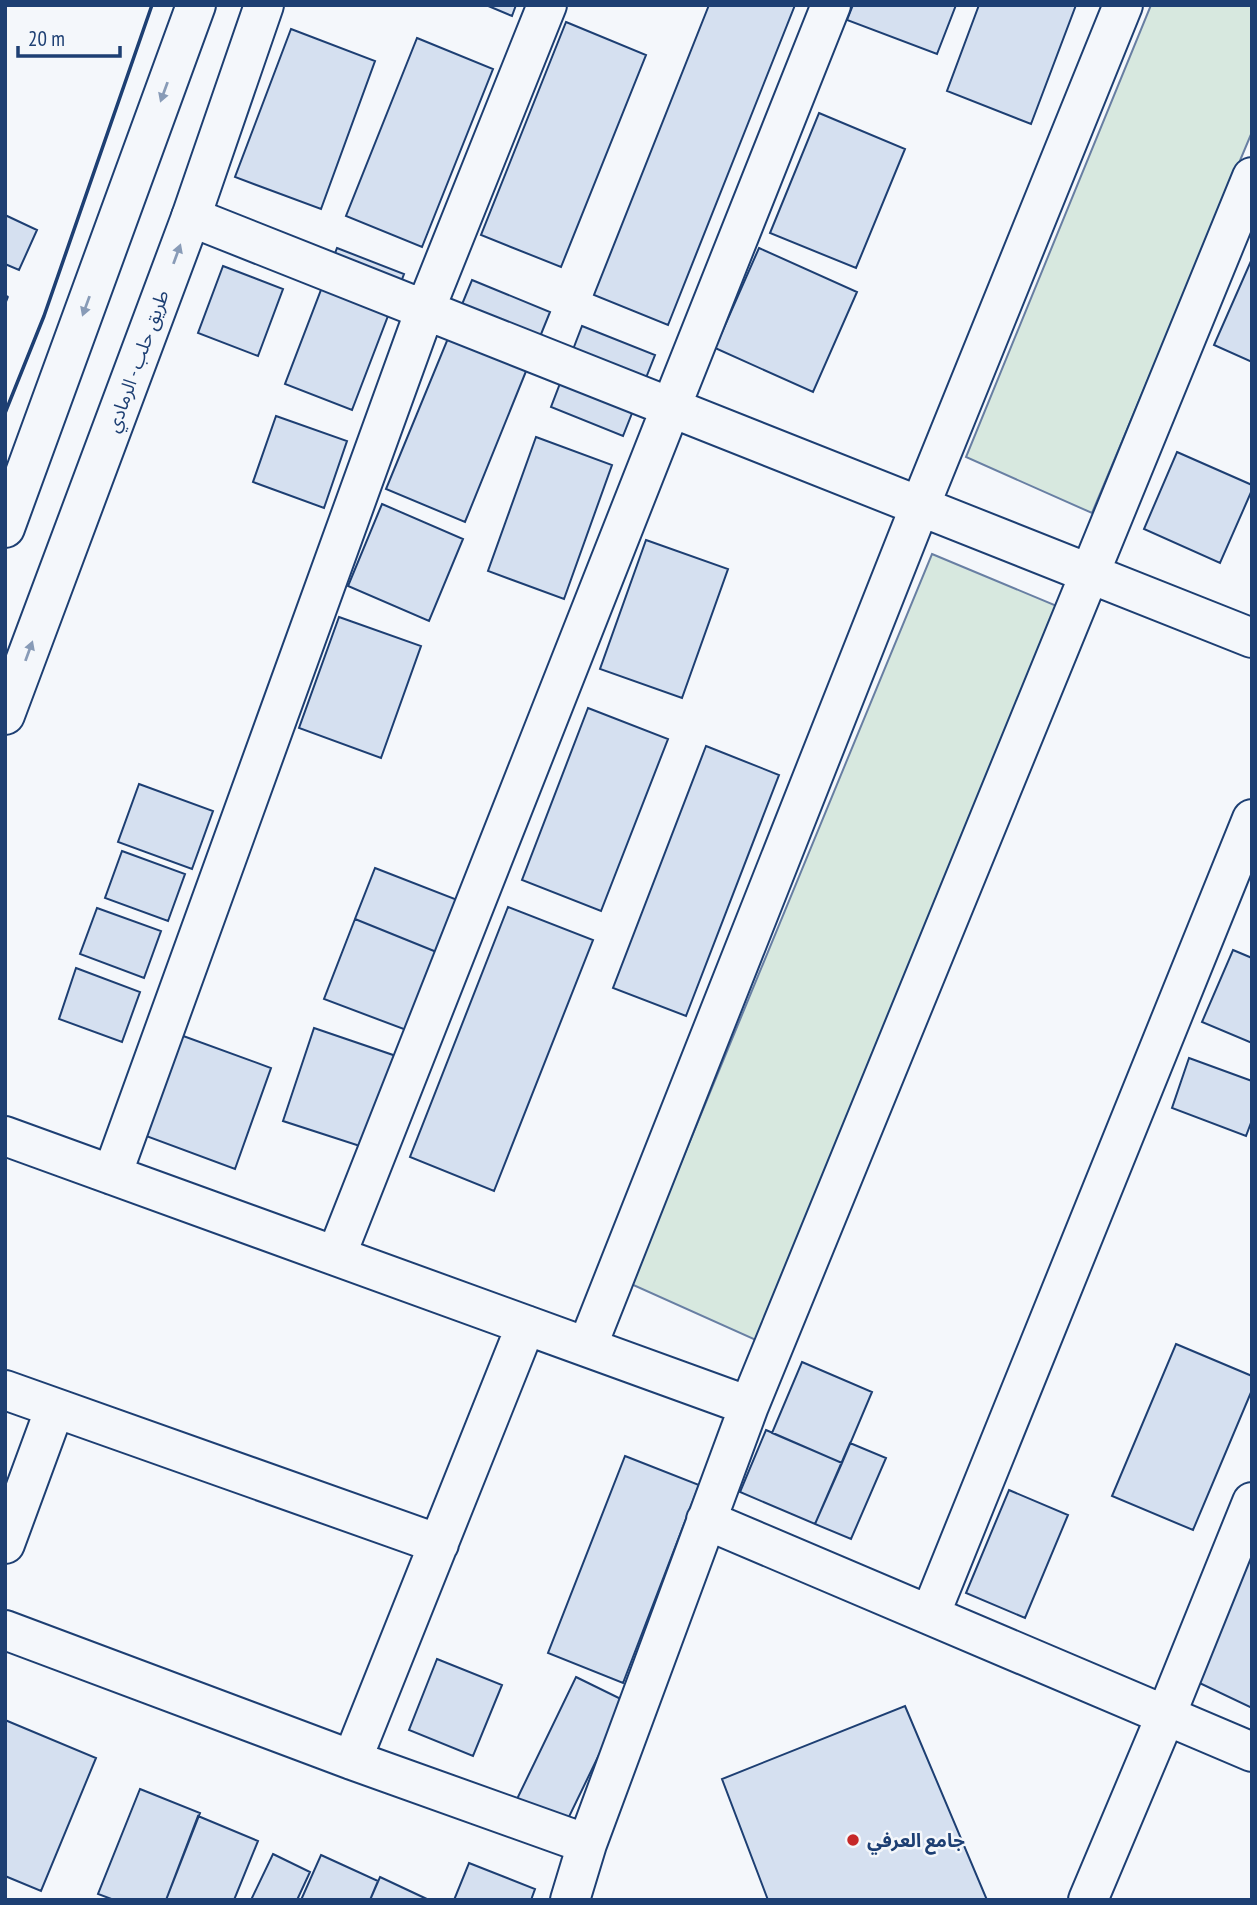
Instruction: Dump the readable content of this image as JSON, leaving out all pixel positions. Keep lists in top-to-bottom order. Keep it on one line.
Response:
{"streets":{"main road":["طريق حلب - الرمادي"]},"places":["جامع العرفي"],"scale_bar":"20 m"}
